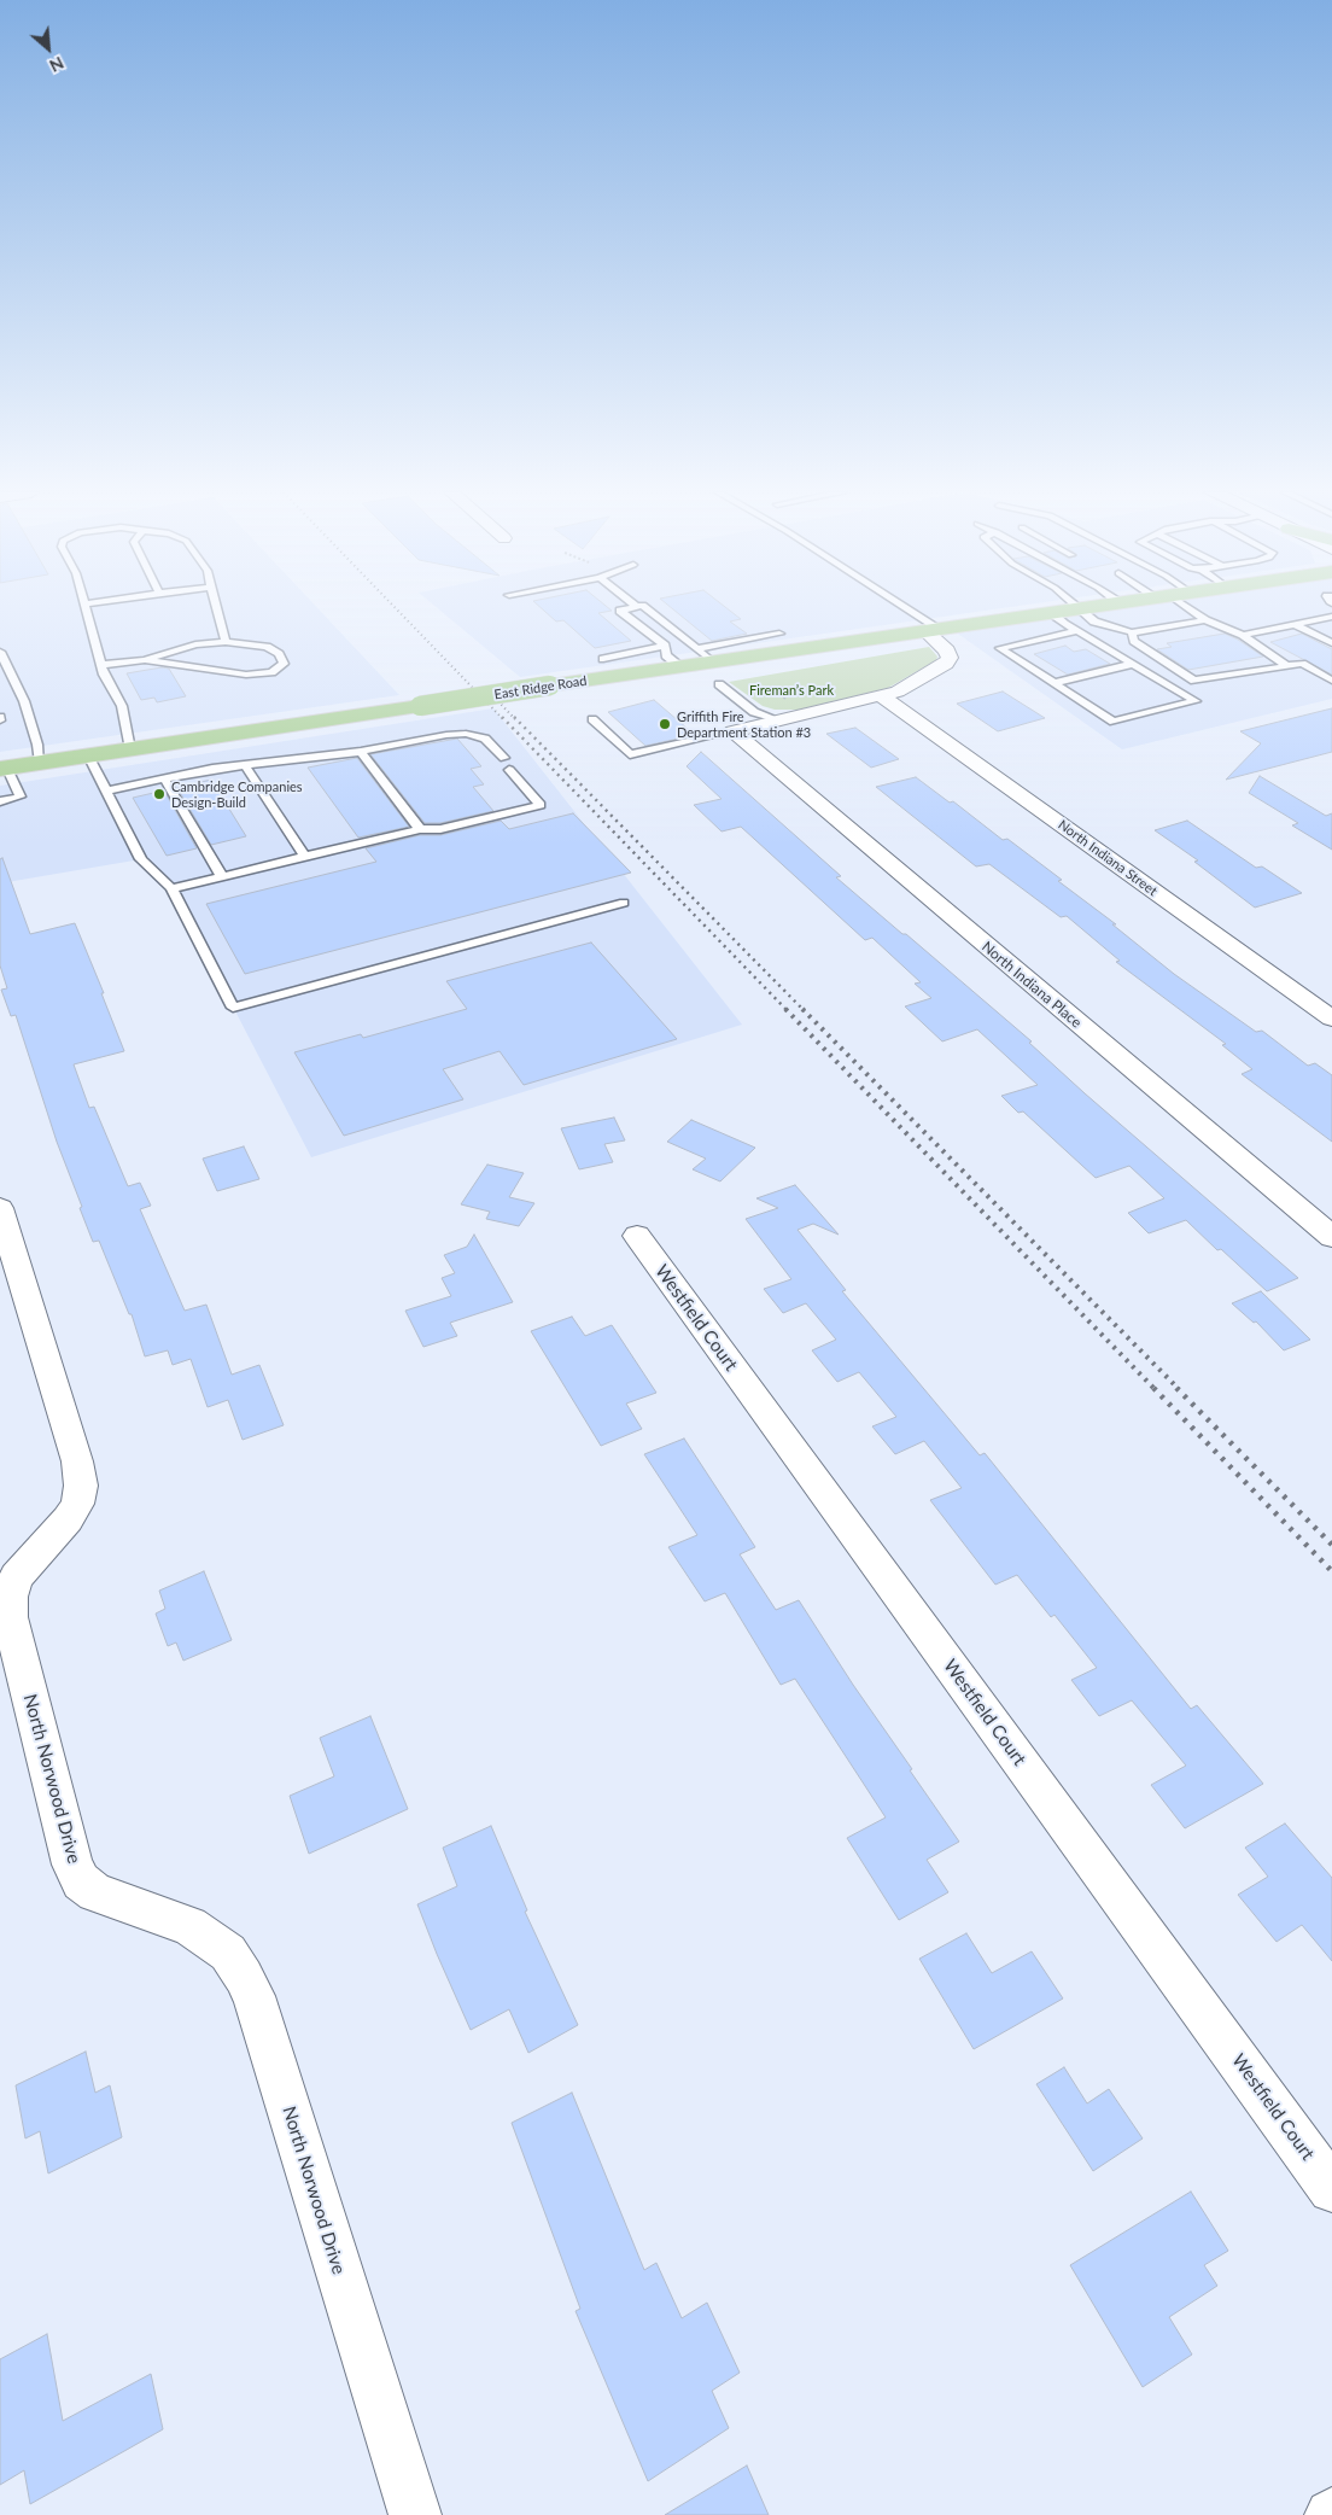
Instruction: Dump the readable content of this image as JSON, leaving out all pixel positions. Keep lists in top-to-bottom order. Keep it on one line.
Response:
{"streets":{"main road":["East Ridge Road"],"street":["North Indiana Street","North Indiana Place","Westfield Court","North Norwood Drive"]},"parks":["Fireman’s Park"],"places":["Griffith Fire Department Station #3","Cambridge Companies Design-Build"],"north":"bottom right"}
